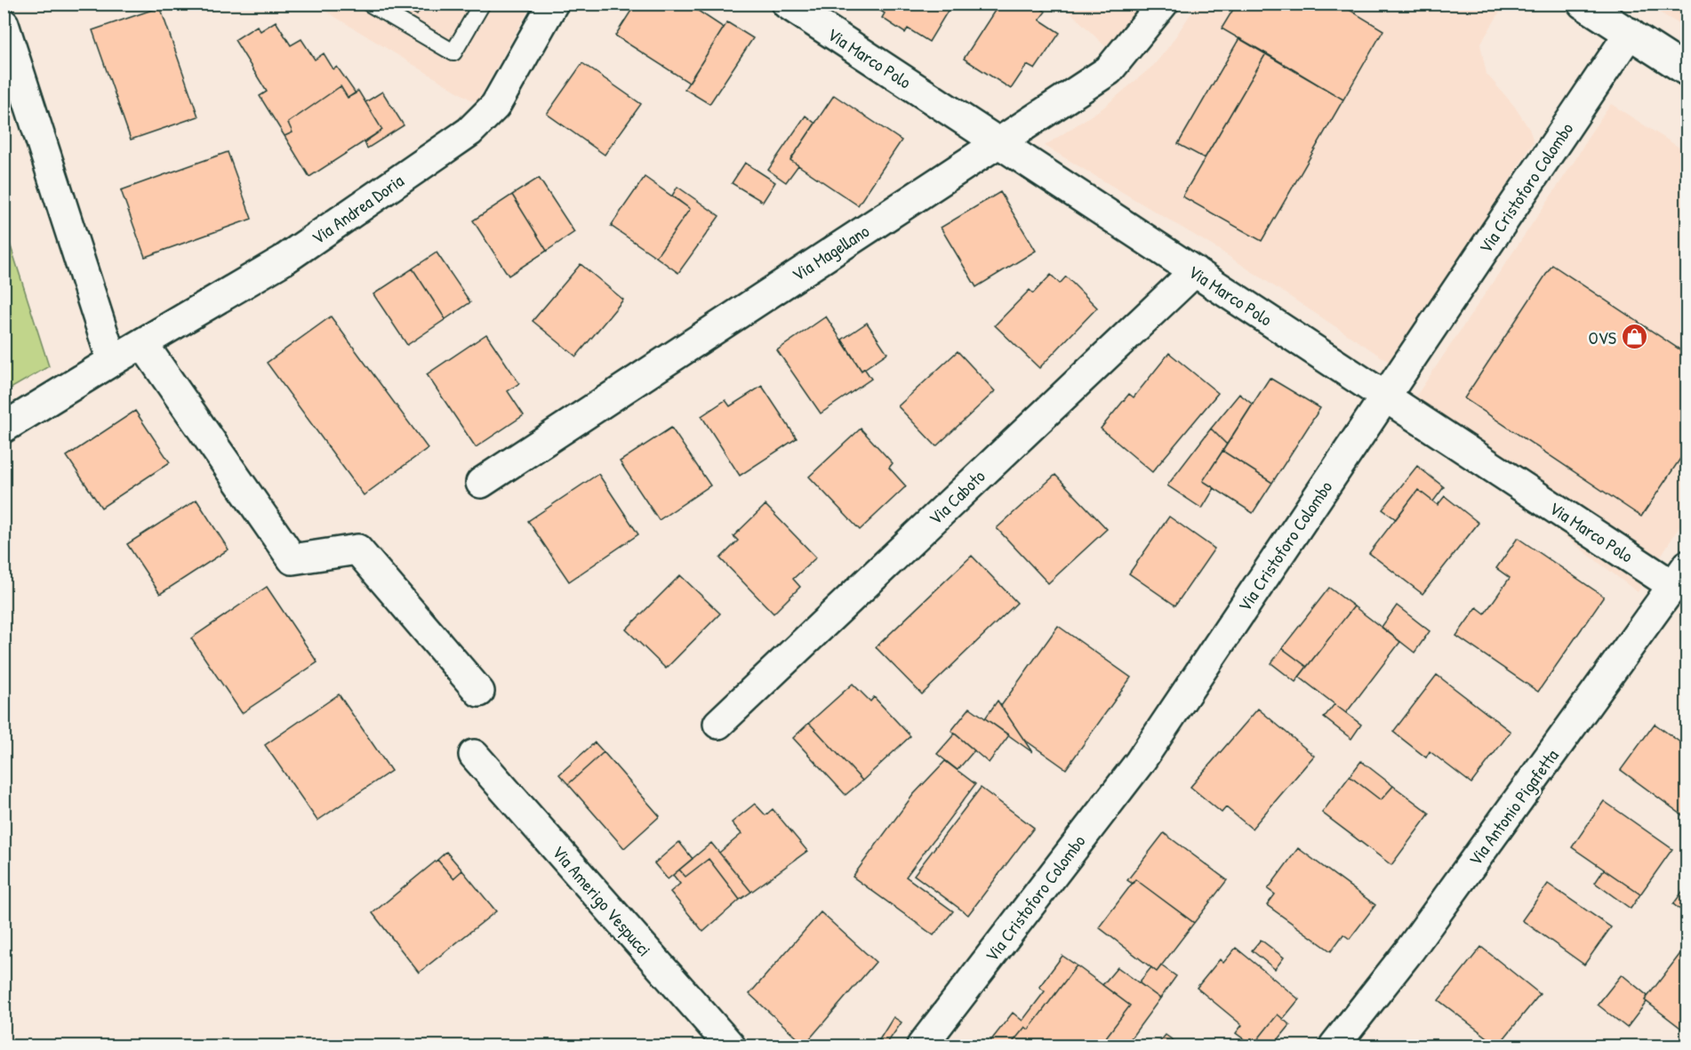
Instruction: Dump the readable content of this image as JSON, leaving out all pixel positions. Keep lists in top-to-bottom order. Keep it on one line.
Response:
{"streets":{"street":["Via Marco Polo","Via Cristoforo Colombo","Via Andrea Doria","Via Magellano","Via Caboto","Via Antonio Pigafetta","Via Amerigo Vespucci"]},"crossings":[["Via Marco Polo","Via Cristoforo Colombo"],["Via Marco Polo","Via Magellano"],["Via Marco Polo","Via Caboto"],["Via Marco Polo","Via Antonio Pigafetta"]],"places":{"shop":["OVS"]}}
